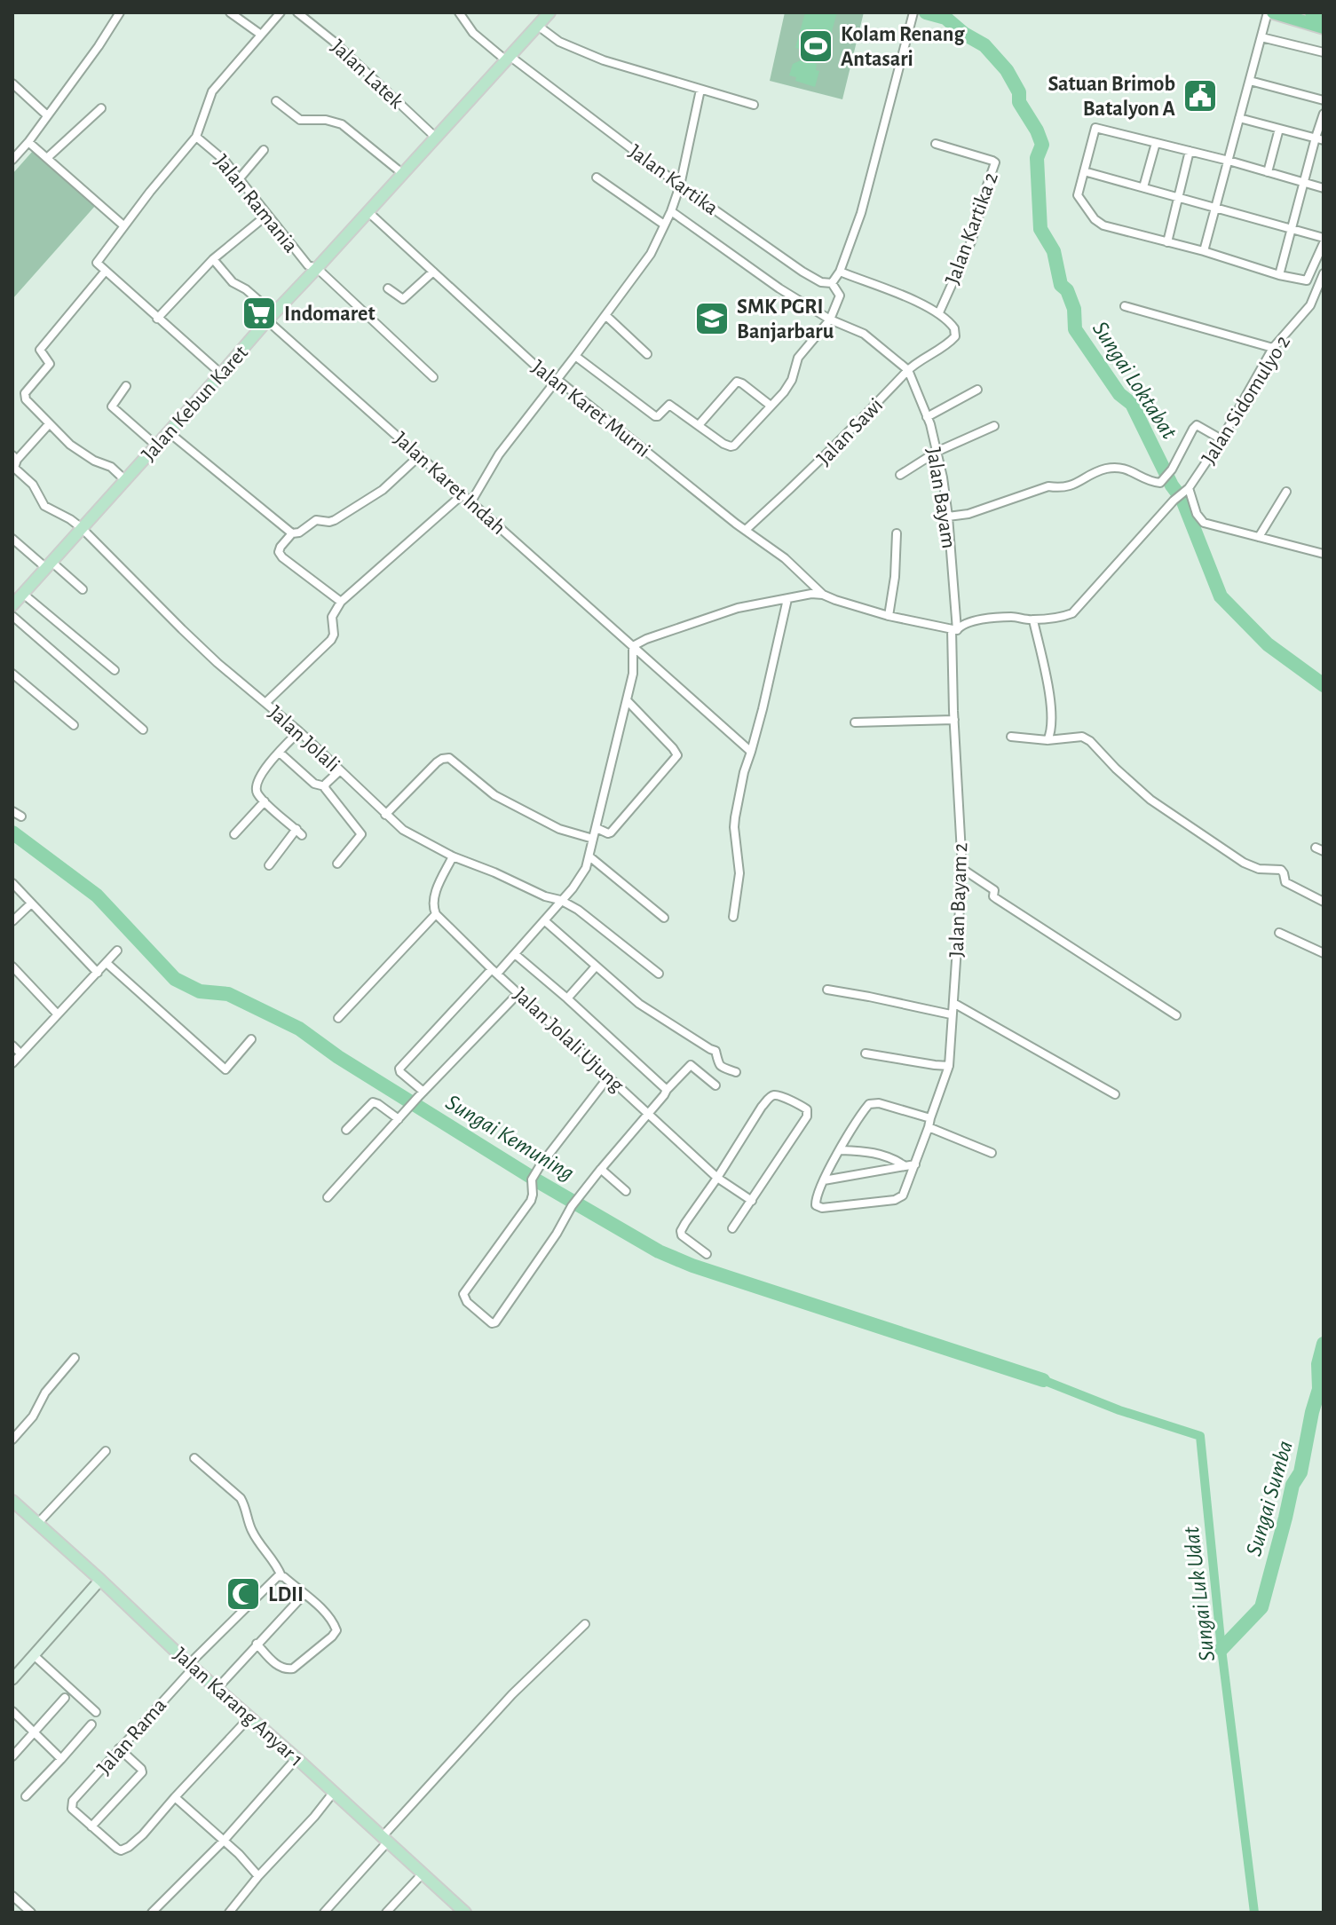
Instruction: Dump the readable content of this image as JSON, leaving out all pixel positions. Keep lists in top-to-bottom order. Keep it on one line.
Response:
{"streets":{"main road":["Jalan Kebun Karet","Jalan Karang Anyar 1"],"street":["Jalan Latek","Jalan Kartika","Jalan Ramania","Jalan Kartika 2","Jalan Sidomulyo 2","Jalan Karet Murni","Jalan Sawi","Jalan Karet Indah","Jalan Bayam","Jalan Jolali","Jalan Bayam 2","Jalan Jolali Ujung","Jalan Rama"]},"crossings":[["Jalan Latek","Jalan Kebun Karet"],["Jalan Kartika","Jalan Kebun Karet"],["Jalan Ramania","Jalan Kebun Karet"],["Jalan Kartika 2","Jalan Sawi"],["Jalan Sidomulyo 2","Jalan Bayam"],["Jalan Sidomulyo 2","Jalan Bayam 2"],["Jalan Kebun Karet","Jalan Karet Murni"],["Jalan Kebun Karet","Jalan Karet Indah"],["Jalan Kebun Karet","Jalan Jolali"],["Jalan Karet Murni","Jalan Sawi"],["Jalan Sawi","Jalan Bayam"],["Jalan Bayam","Jalan Bayam 2"],["Jalan Karang Anyar 1","Jalan Rama"]],"water":["Sungai Loktabat","Sungai Kemuning","Sungai Sumba","Sungai Luk Udat"],"places":{"sports":["Kolam Renang Antasari"],"public building":["Satuan Brimob Batalyon A"],"supermarket":["Indomaret"],"school or university":["SMK PGRI Banjarbaru"],"mosque":["LDII"]}}
